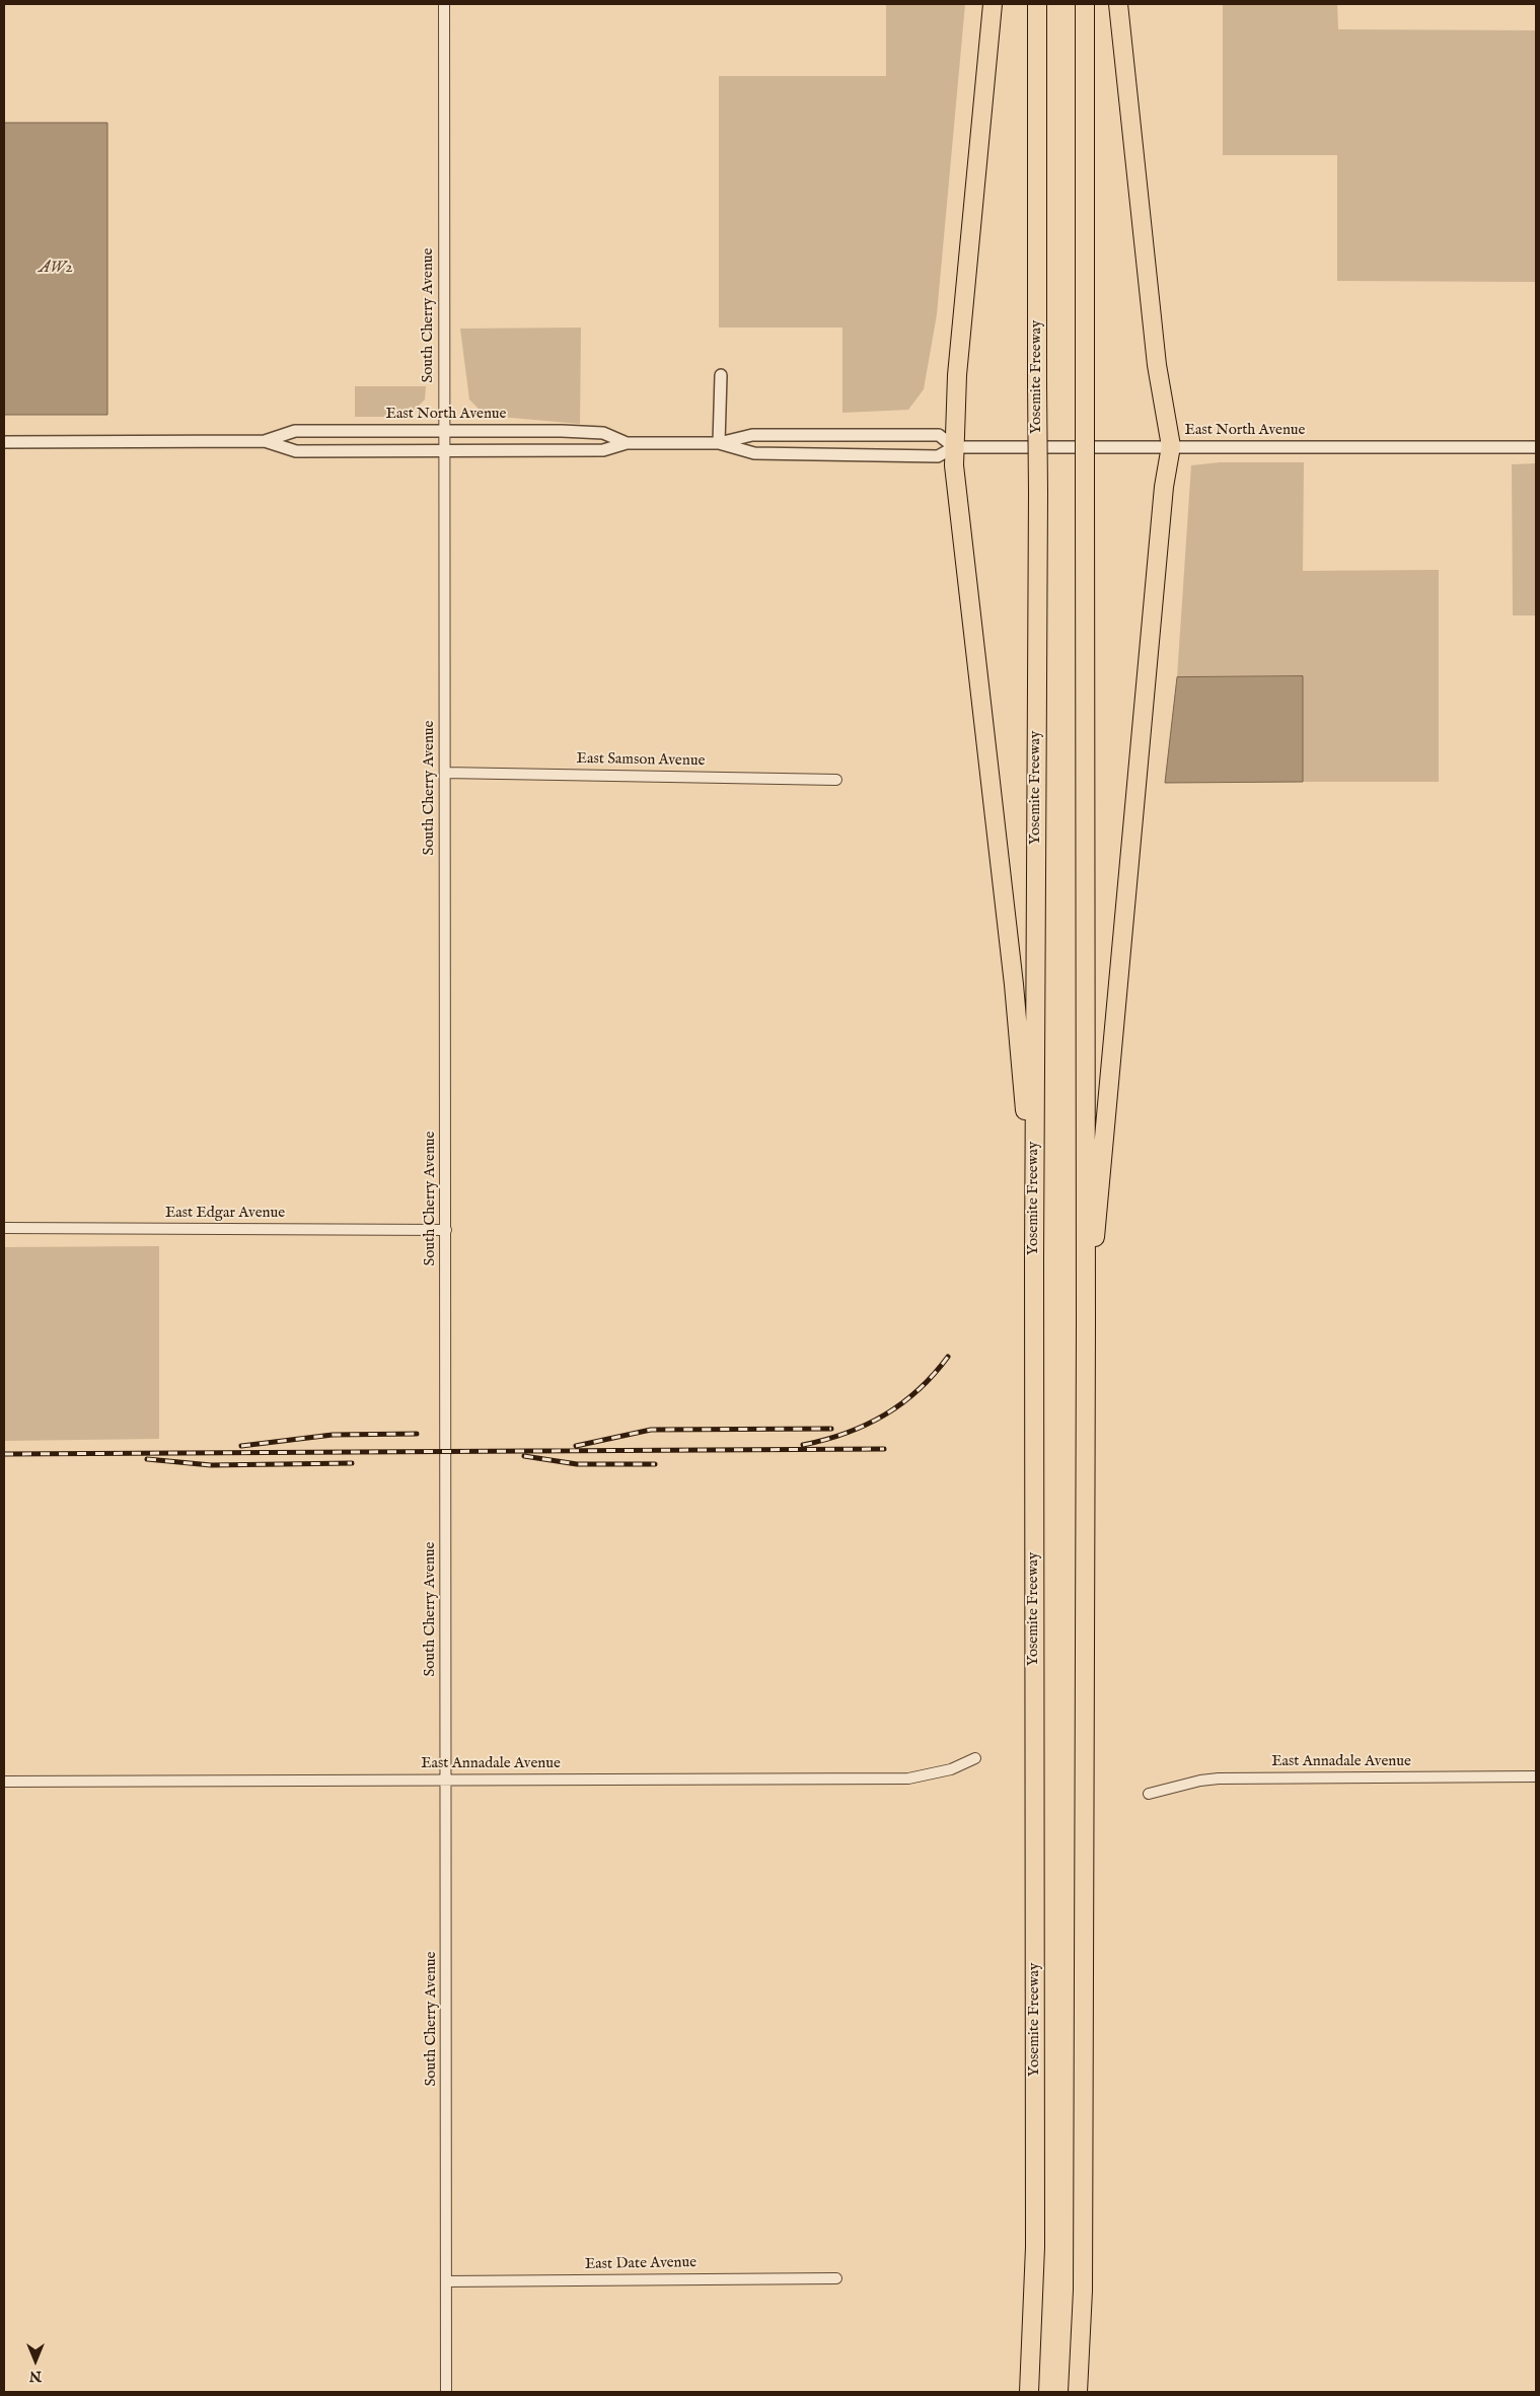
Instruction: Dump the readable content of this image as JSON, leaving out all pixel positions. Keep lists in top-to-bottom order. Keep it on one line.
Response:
{"streets":{"highway":["Yosemite Freeway"],"street":["South Cherry Avenue","East North Avenue","East Samson Avenue","East Edgar Avenue","East Annadale Avenue","East Date Avenue"]},"crossings":[["South Cherry Avenue","East North Avenue"],["South Cherry Avenue","East Samson Avenue"],["South Cherry Avenue","East Edgar Avenue"],["South Cherry Avenue","East Annadale Avenue"],["South Cherry Avenue","East Date Avenue"]],"water":["AW2"],"north":"bottom"}
